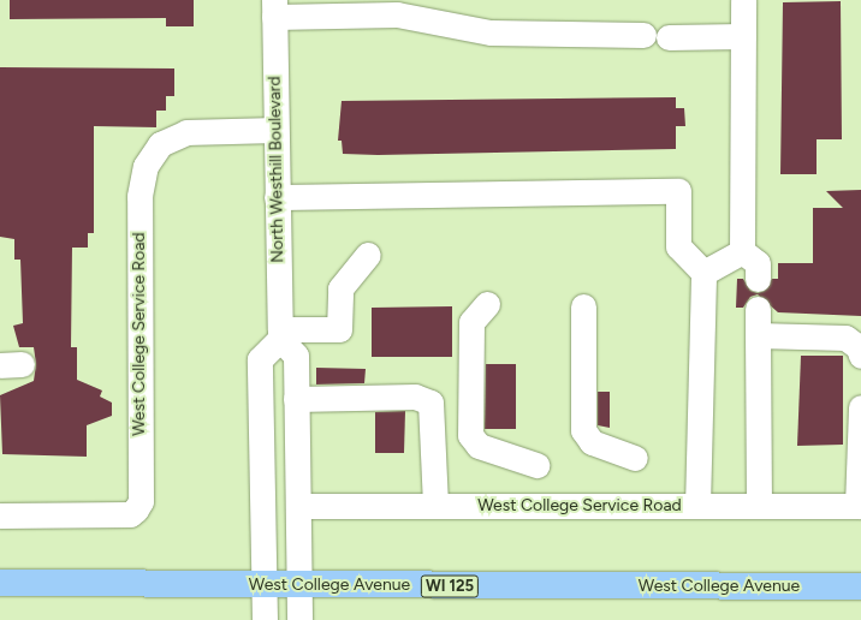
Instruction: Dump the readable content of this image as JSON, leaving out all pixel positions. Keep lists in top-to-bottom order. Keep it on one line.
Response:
{"streets":{"main road":["West College Avenue","WI 125"],"street":["North Westhill Boulevard","West College Service Road"]},"crossings":[["North Westhill Boulevard","West College Service Road"]]}
